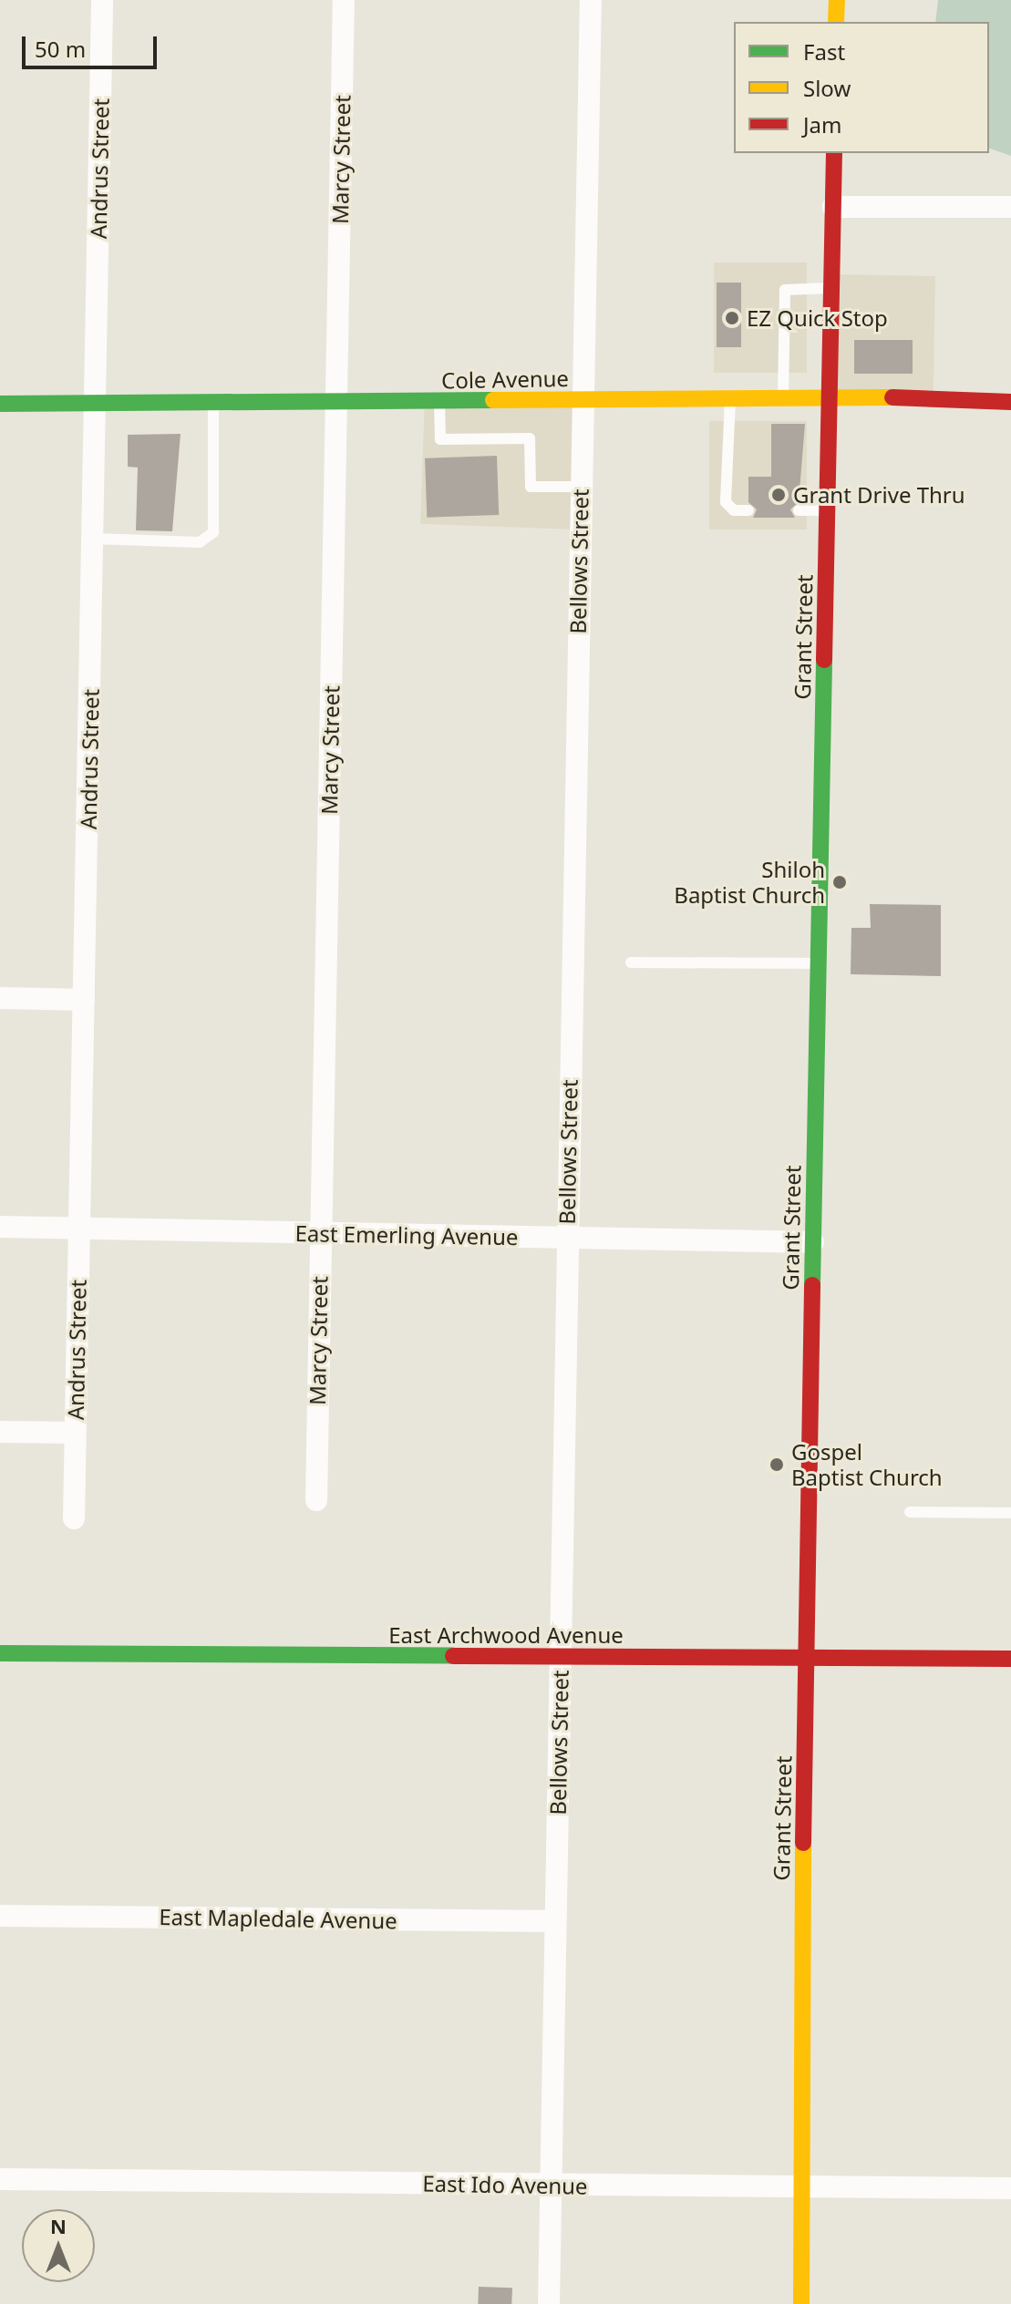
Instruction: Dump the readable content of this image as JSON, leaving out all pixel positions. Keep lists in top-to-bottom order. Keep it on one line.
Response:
{"streets":{"street":["Marcy Street","Andrus Street","Cole Avenue","Bellows Street","Grant Street","East Emerling Avenue","East Archwood Avenue","East Mapledale Avenue","East Ido Avenue"]},"crossings":[["Marcy Street","Cole Avenue"],["Marcy Street","East Emerling Avenue"],["Andrus Street","Cole Avenue"],["Andrus Street","East Emerling Avenue"],["Cole Avenue","Bellows Street"],["Cole Avenue","Grant Street"],["Bellows Street","East Emerling Avenue"],["Bellows Street","East Archwood Avenue"],["Bellows Street","East Mapledale Avenue"],["Bellows Street","East Ido Avenue"],["Grant Street","East Emerling Avenue"],["Grant Street","East Archwood Avenue"],["Grant Street","East Ido Avenue"]],"places":["EZ Quick Stop","Grant Drive Thru","Shiloh Baptist Church","Gospel Baptist Church"],"legend":["Fast","Slow","Jam"],"scale_bar":"50 m","north":"top"}
